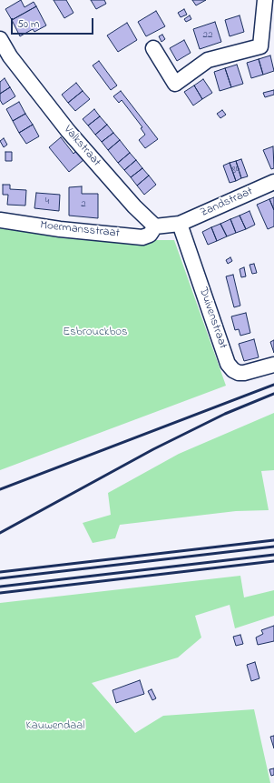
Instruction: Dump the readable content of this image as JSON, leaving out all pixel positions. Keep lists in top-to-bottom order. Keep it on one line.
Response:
{"streets":{"street":["Valkstraat","Zandstraat","Moermansstraat","Duivenstraat"]},"crossings":[["Valkstraat","Moermansstraat"],["Zandstraat","Duivenstraat"]],"parks":["Esbrouckbos","Kauwendaal"],"house_numbers":["22","84","4","2"],"scale_bar":"50 m"}
